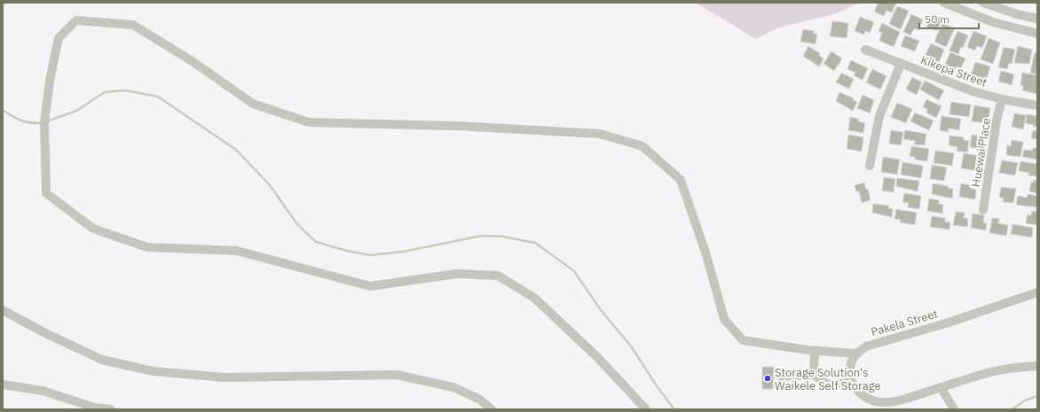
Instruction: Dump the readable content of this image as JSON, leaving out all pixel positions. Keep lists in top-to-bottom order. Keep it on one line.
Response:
{"streets":{"street":["Kikepa Street","Huewai Place","Pakela Street"]},"crossings":[["Kikepa Street","Huewai Place"]],"places":["Storage Solution's Waikele Self Storage"],"scale_bar":"50 m"}
